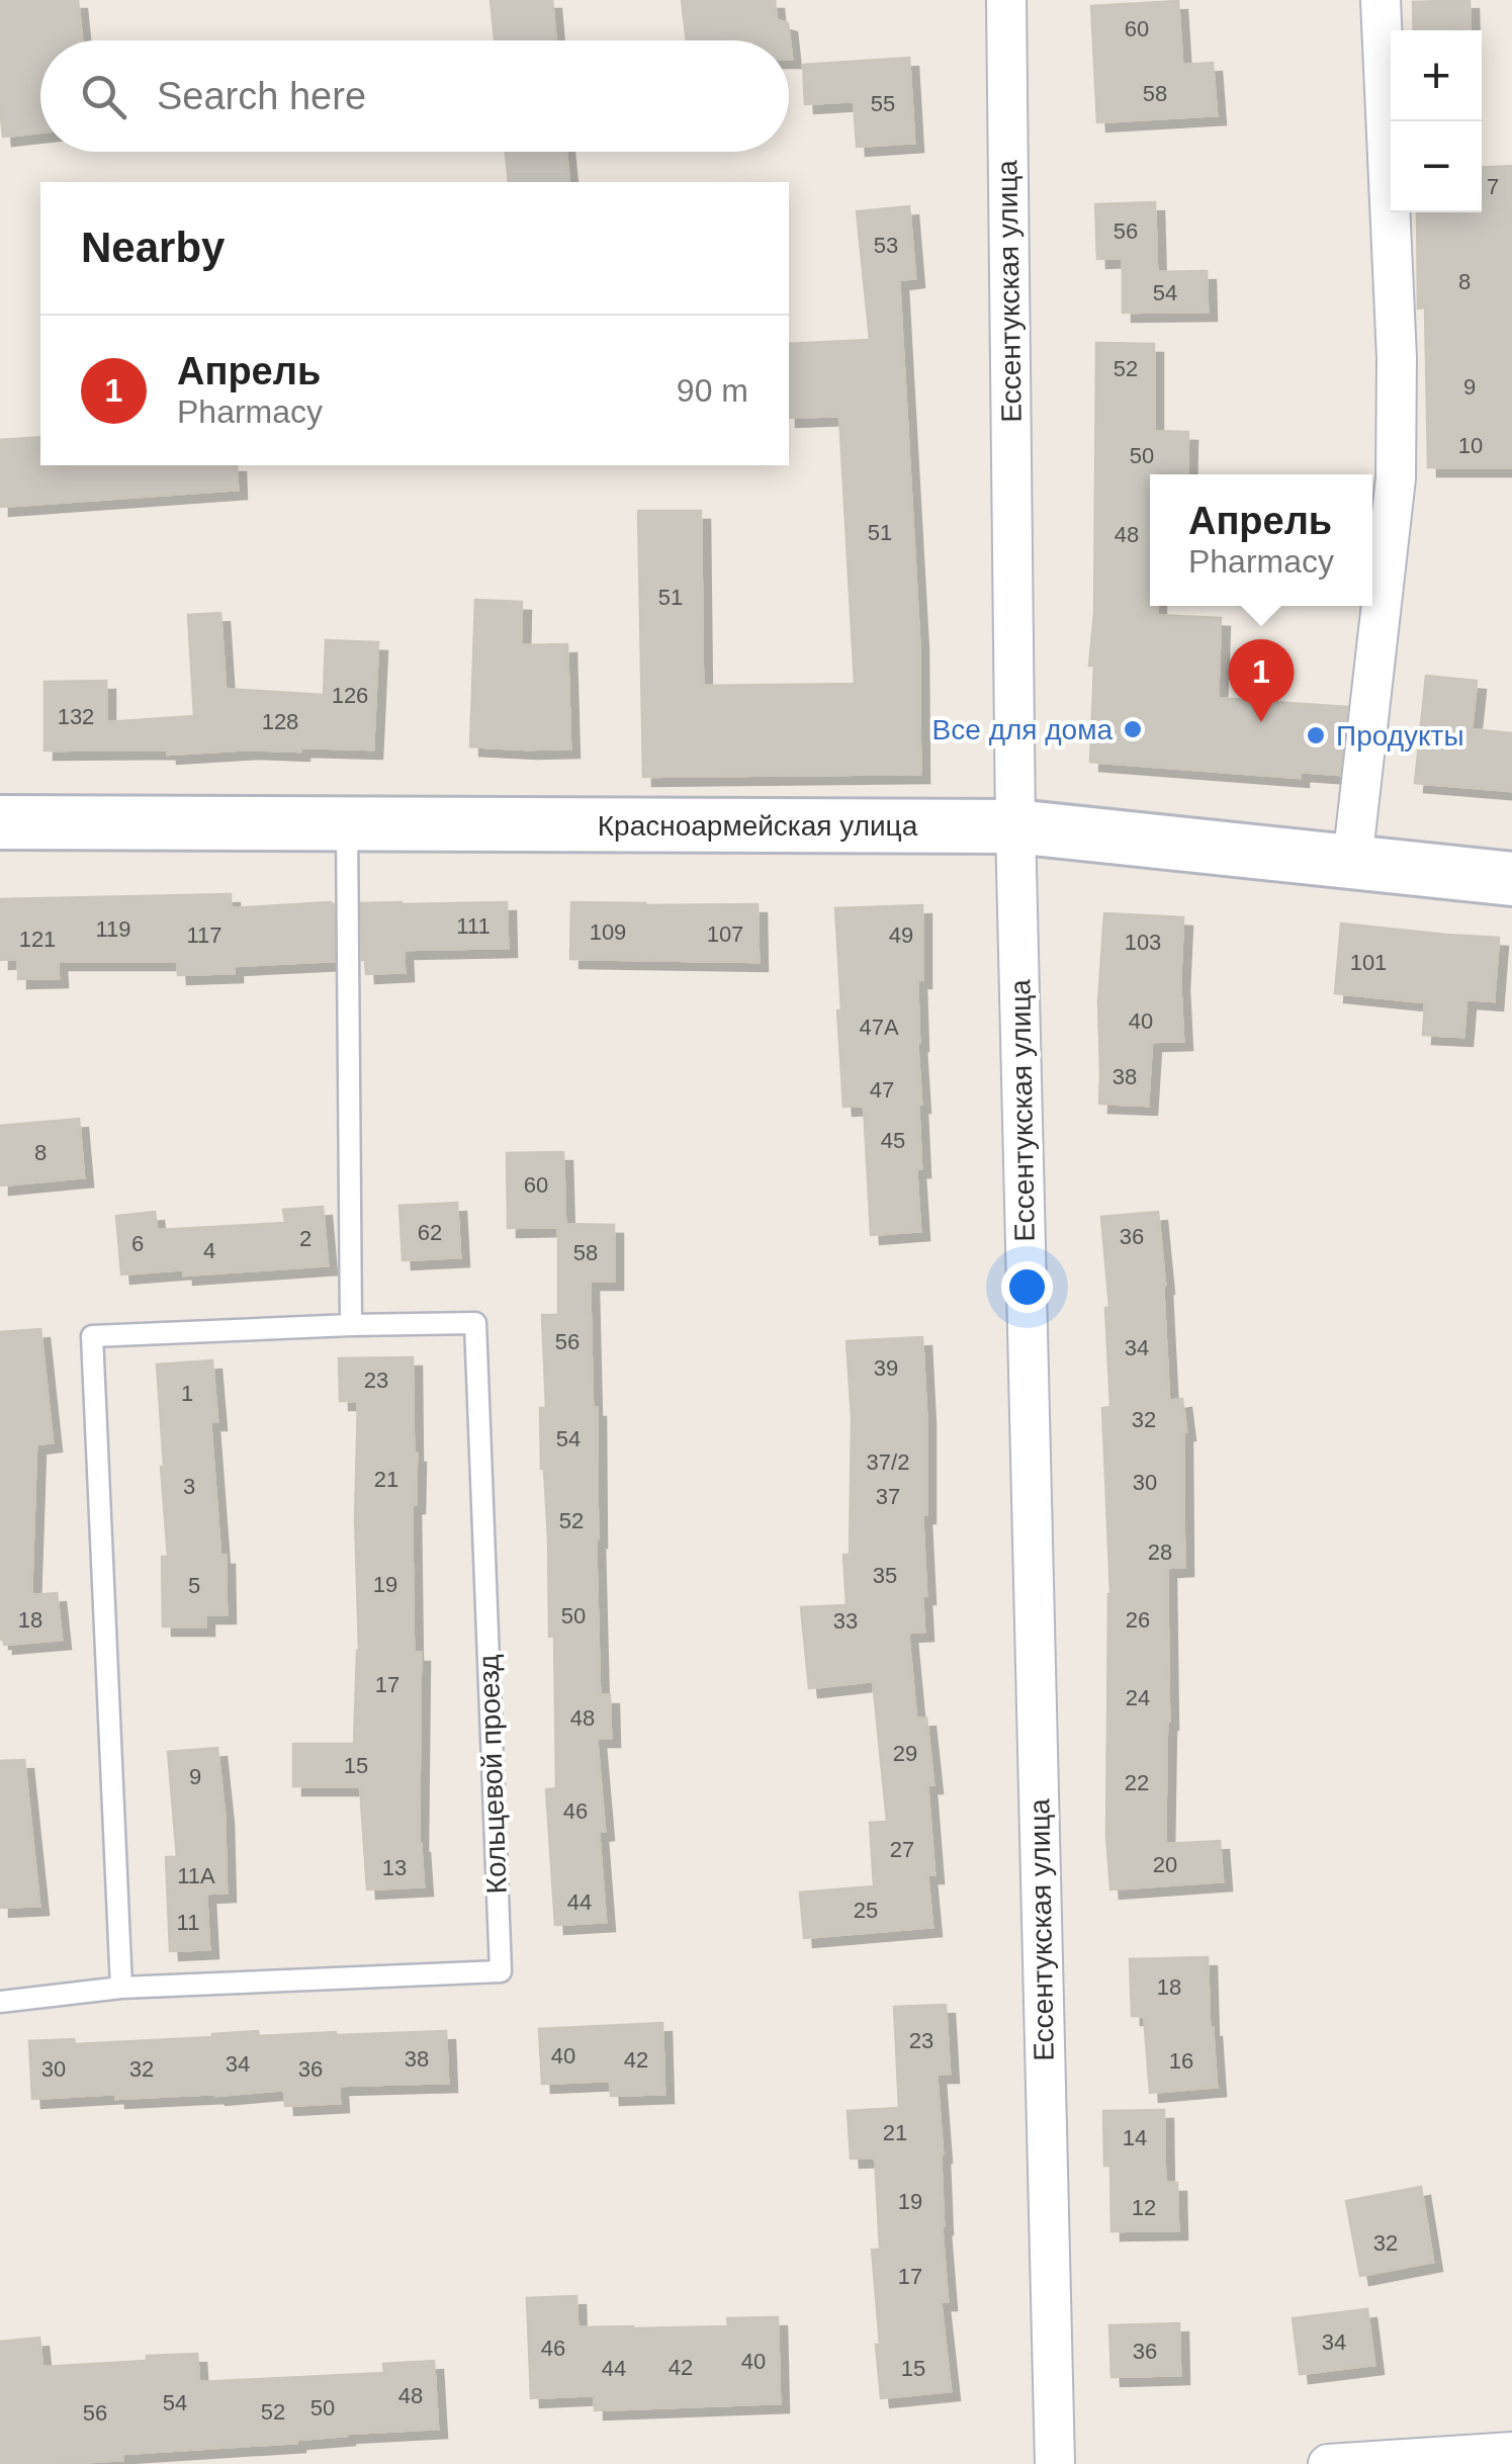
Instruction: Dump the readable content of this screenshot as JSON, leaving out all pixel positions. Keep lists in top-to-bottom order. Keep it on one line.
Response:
{"streets":{"street":["Ессентукская улица","Красноармейская улица"],"lane":["Кольцевой проезд"]},"crossings":[["Ессентукская улица","Красноармейская улица"]],"places":["Все для дома","Продукты"],"house_numbers":["60","58","55","7","56","53","8","54","52","9","10","50","51","48","51","126","132","128","111","119","109","107","117","49","121","103","101","40","47А","38","47","45","8","60","62","36","2","6","4","58","56","34","39","23","1","32","54","37/2","21","30","3","37","52","28","35","19","5","50","18","26","33","17","24","48","29","15","9","22","46","27","20","13","11А","44","25","11","18","23","40","38","42","16","34","30","32","36","21","14","19","12","32","17","34","46","36","40","42","44","15","48","54","50","52","56"],"page":{"map_buttons":["+","−"],"search":"Search here","heading":"Nearby","list":[{"mark":"1","name":"Апрель","note":"Pharmacy","value":"90 m"}],"popup":["Апрель","Pharmacy"],"pins":"1"}}
